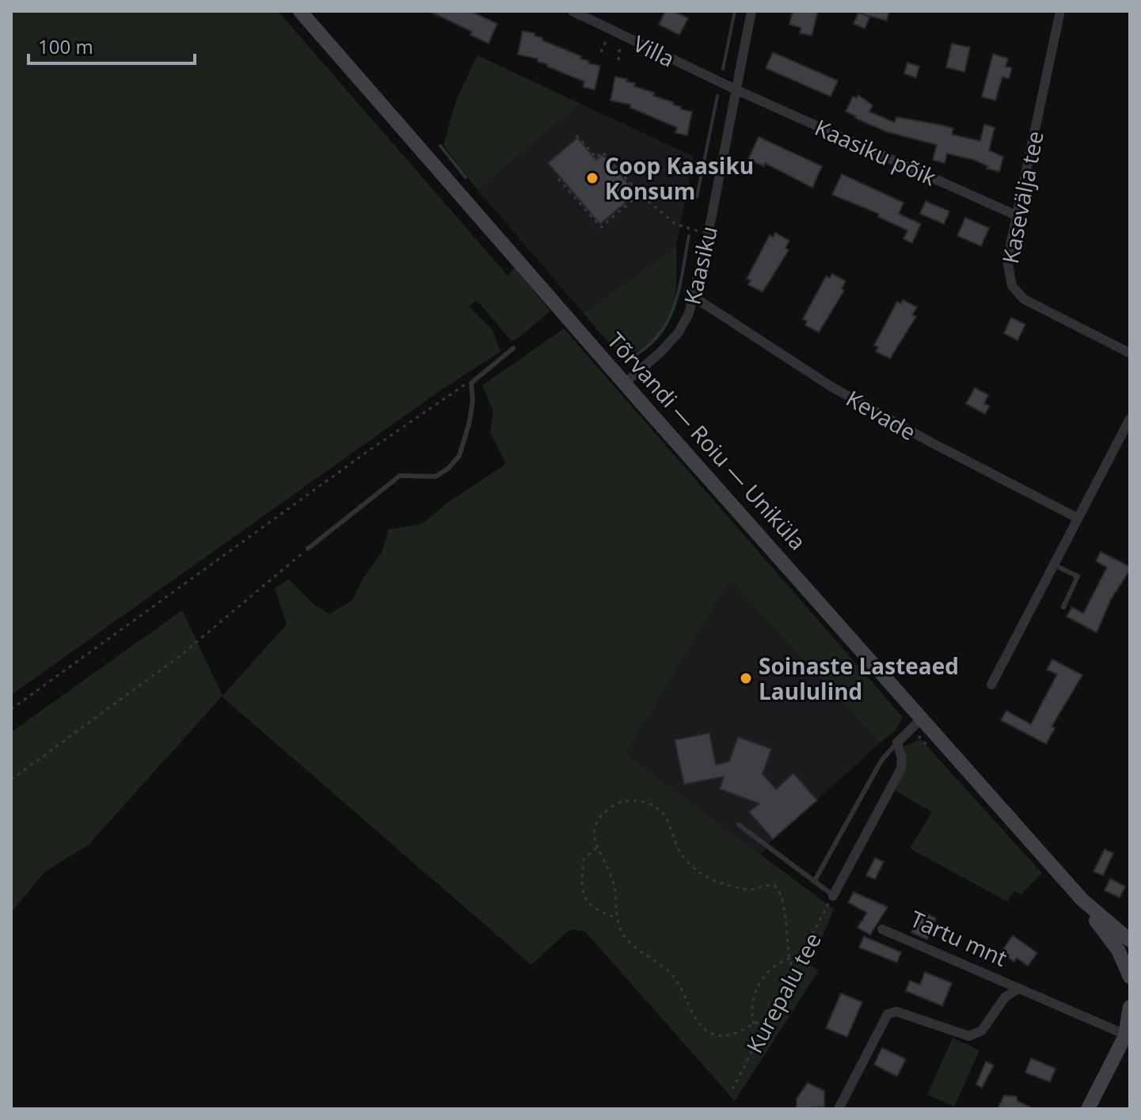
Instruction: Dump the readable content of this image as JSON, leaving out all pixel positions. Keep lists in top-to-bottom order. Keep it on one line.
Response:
{"streets":{"street":["Villa","Kaasiku põik","Kasevälja tee","Kaasiku","Kevade","Tõrvandi — Roiu — Uniküla","Tartu mnt"],"path":["Kurepalu tee"]},"crossings":[["Villa","Kaasiku põik"],["Villa","Kaasiku"],["Kaasiku põik","Kasevälja tee"],["Kaasiku põik","Kaasiku"],["Kaasiku","Kevade"],["Kaasiku","Tõrvandi — Roiu — Uniküla"]],"places":["Coop Kaasiku Konsum","Soinaste Lasteaed Laululind"],"scale_bar":"100 m"}
